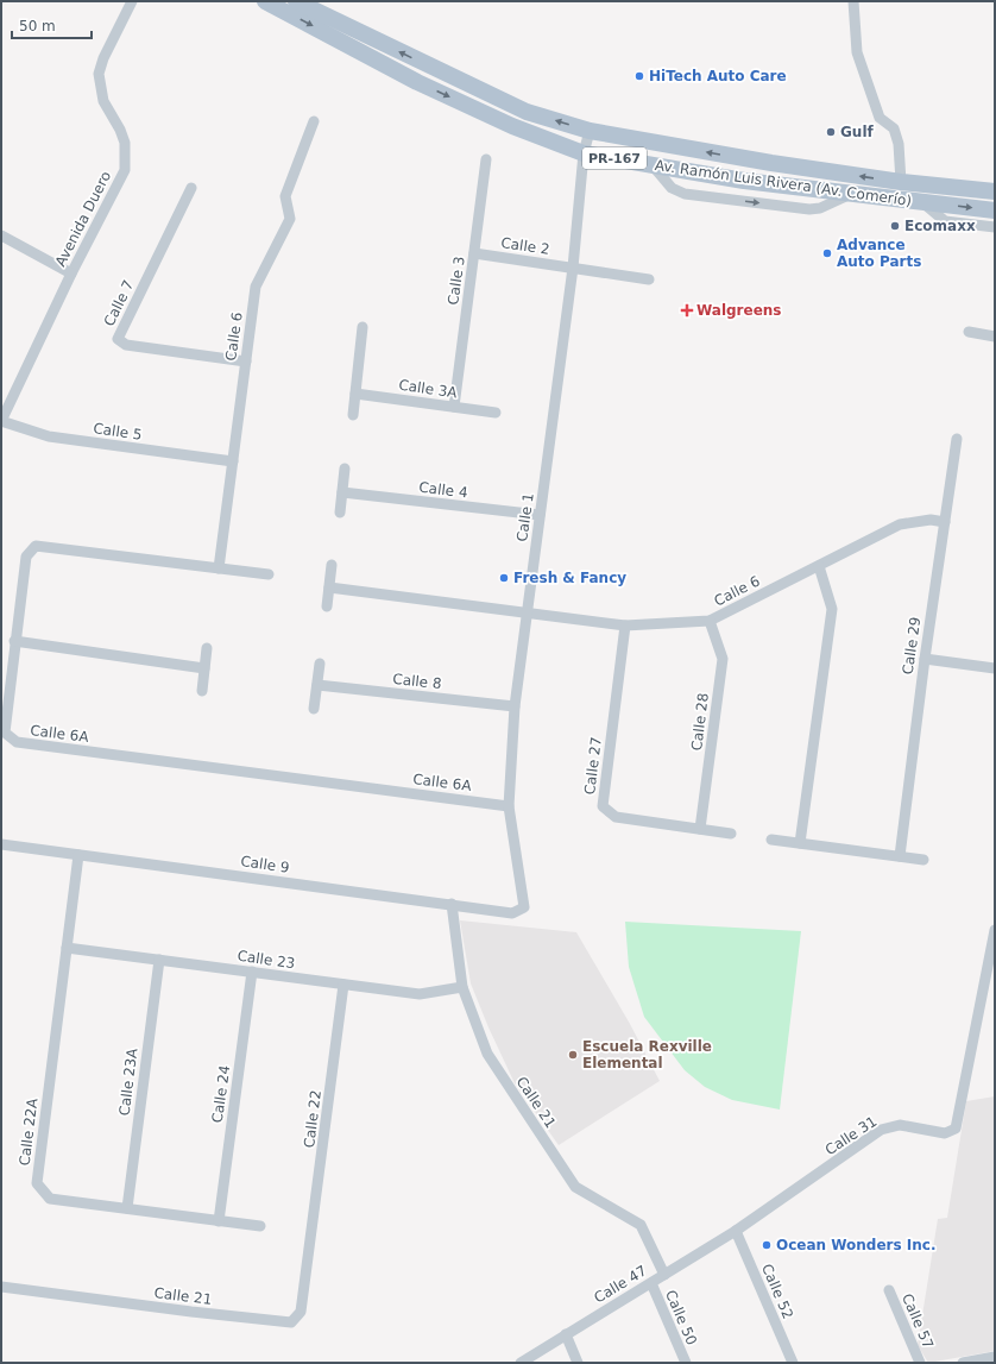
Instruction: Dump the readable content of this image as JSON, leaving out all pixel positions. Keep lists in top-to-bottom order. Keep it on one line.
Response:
{"streets":{"main road":["PR-167","Av. Ramón Luis Rivera (Av. Comerío)"],"street":["Avenida Duero","Calle 2","Calle 3","Calle 7","Calle 6","Calle 3A","Calle 5","Calle 4","Calle 1","Calle 29","Calle 8","Calle 28","Calle 6A","Calle 27","Calle 9","Calle 23","Calle 23A","Calle 24","Calle 21","Calle 22","Calle 22A","Calle 31","Calle 47","Calle 52","Calle 50","Calle 57"]},"crossings":[["Av. Ramón Luis Rivera (Av. Comerío)","Calle 1"],["Avenida Duero","Calle 5"],["Calle 2","Calle 3"],["Calle 2","Calle 1"],["Calle 3","Calle 3A"],["Calle 7","Calle 6"],["Calle 6","Calle 5"],["Calle 6","Calle 1"],["Calle 6","Calle 29"],["Calle 6","Calle 28"],["Calle 6","Calle 6A"],["Calle 6","Calle 27"],["Calle 4","Calle 1"],["Calle 1","Calle 8"],["Calle 1","Calle 6A"],["Calle 1","Calle 9"],["Calle 28","Calle 27"],["Calle 9","Calle 21"],["Calle 9","Calle 22A"],["Calle 23","Calle 23A"],["Calle 23","Calle 24"],["Calle 23","Calle 21"],["Calle 23","Calle 22"],["Calle 23","Calle 22A"],["Calle 23A","Calle 22A"],["Calle 24","Calle 22A"],["Calle 21","Calle 22"],["Calle 21","Calle 47"],["Calle 31","Calle 47"],["Calle 31","Calle 52"],["Calle 47","Calle 52"],["Calle 47","Calle 50"]],"places":{"other":["HiTech Auto Care","Gulf","Ecomaxx","Advance Auto Parts","Fresh & Fancy","Escuela Rexville Elemental","Ocean Wonders Inc."],"health":["Walgreens"]},"scale_bar":"50 m"}
